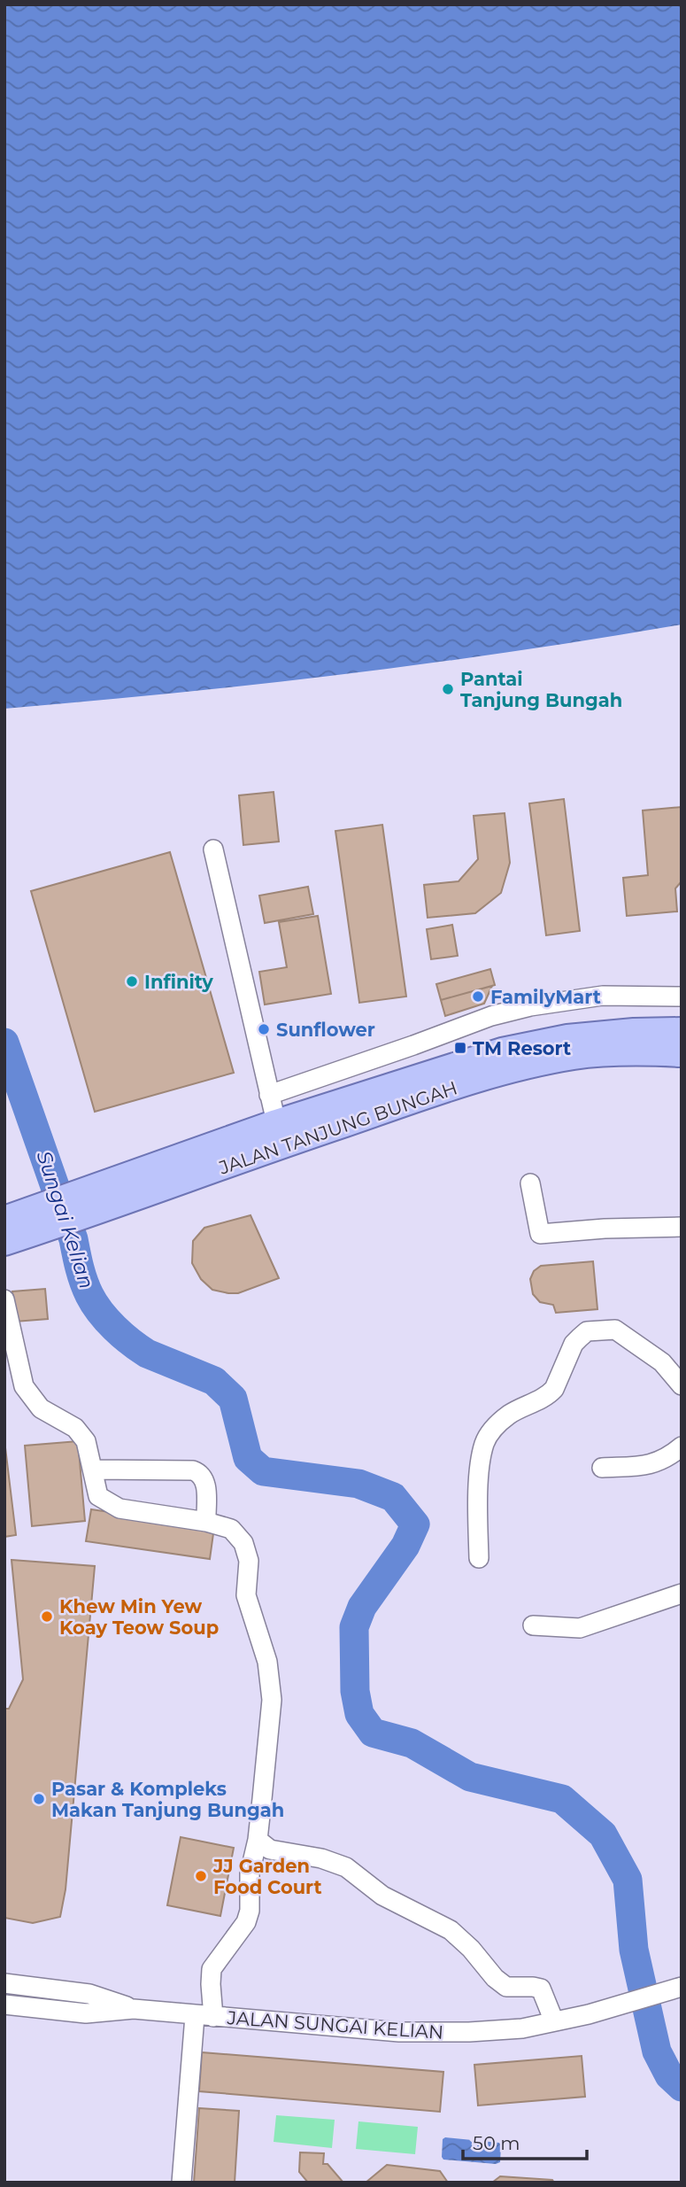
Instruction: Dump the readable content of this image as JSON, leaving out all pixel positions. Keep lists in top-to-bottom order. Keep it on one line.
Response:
{"streets":{"main road":["JALAN TANJUNG BUNGAH"],"street":["JALAN SUNGAI KELIAN"]},"water":["Sungai Kelian"],"places":{"other":["Pantai Tanjung Bungah","Infinity","FamilyMart","Sunflower","Khew Min Yew Koay Teow Soup","Pasar & Kompleks Makan Tanjung Bungah","JJ Garden Food Court"],"transit":["TM Resort"]},"scale_bar":"50 m"}
